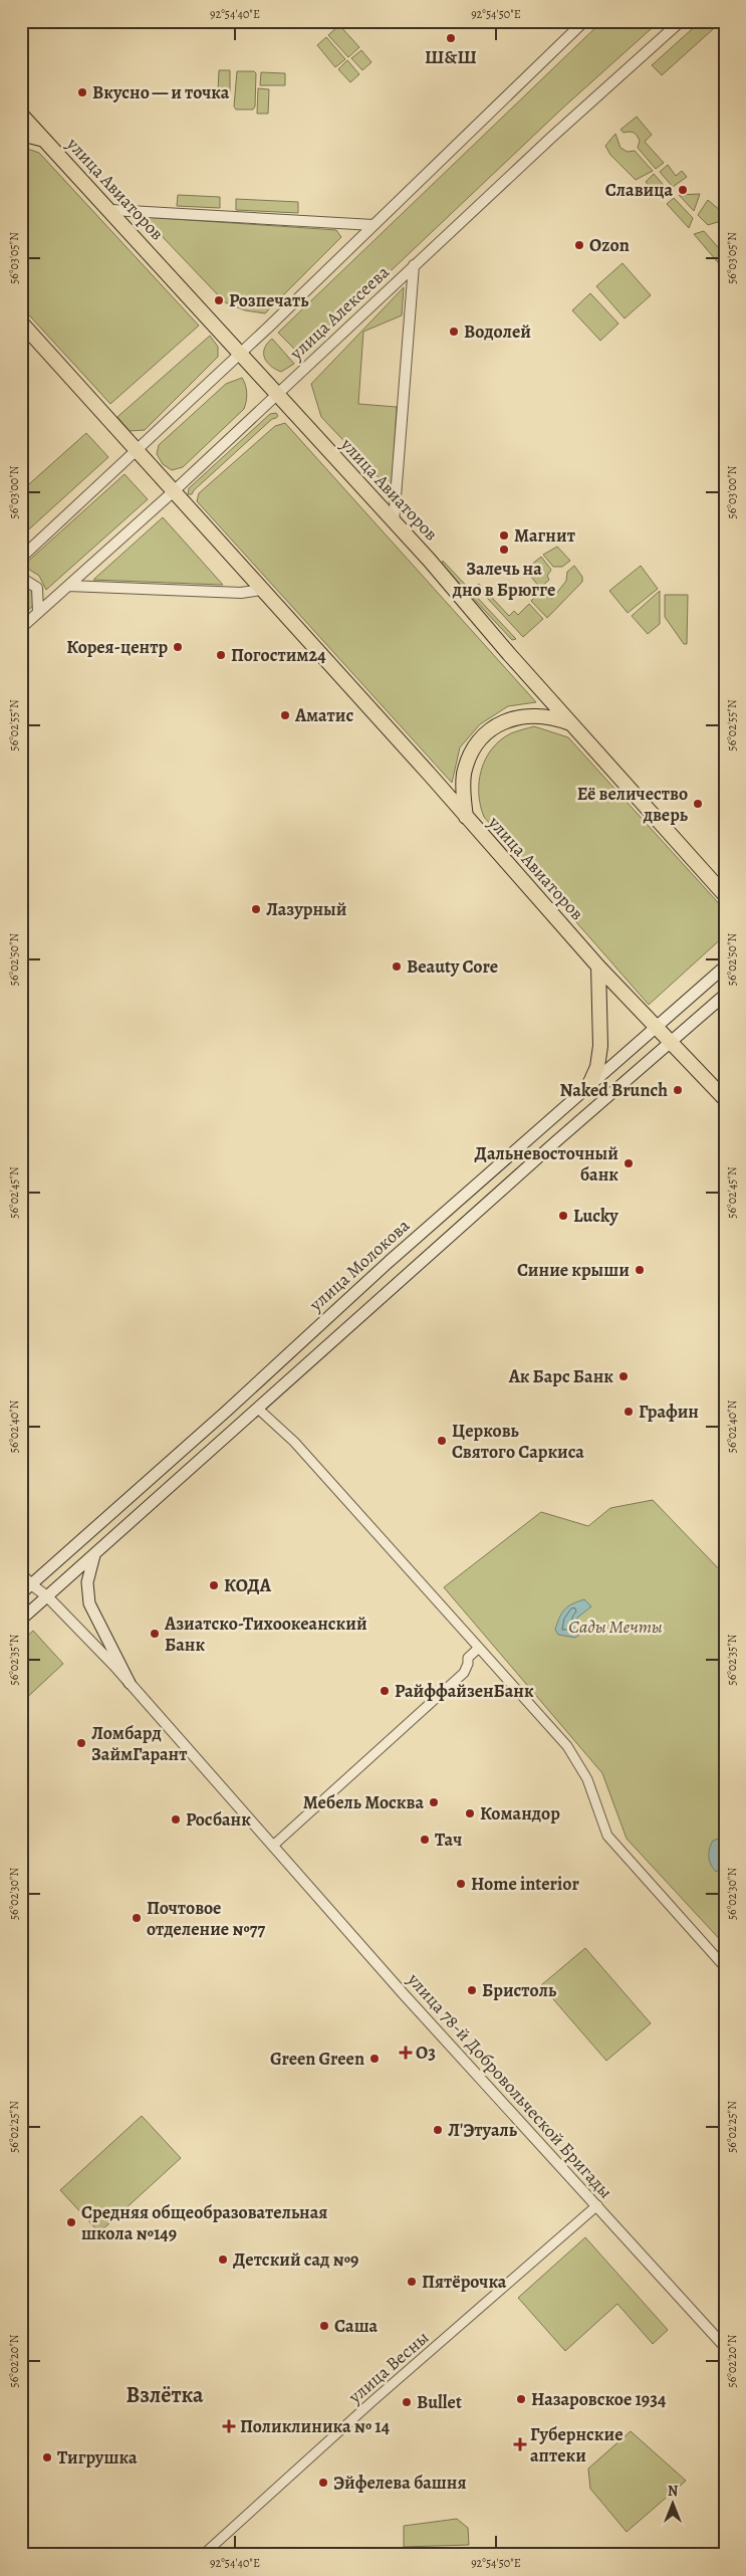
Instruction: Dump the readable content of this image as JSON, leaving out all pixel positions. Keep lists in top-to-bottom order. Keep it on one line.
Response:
{"streets":{"main road":["улица Авиаторов","улица Молокова"],"street":["улица Алексеева","улица 78-й Добровольческой Бригады","улица Весны"]},"crossings":[["улица Авиаторов","улица Алексеева"],["улица Авиаторов","улица Молокова"],["улица Молокова","улица 78-й Добровольческой Бригады"],["улица 78-й Добровольческой Бригады","улица Весны"]],"districts":["Взлётка"],"parks":["Сады Мечты"],"places":{"other":["Ш&Ш","Вкусно — и точка","Славица","Ozon","Розпечать","Водолей","Магнит","Залечь на дно в Брюгге","Корея-центр","Погостим24","Аматис","Её величество дверь","Лазурный","Beauty Core","Naked Brunch","Дальневосточный банк","Lucky","Синие крыши","Ак Барс Банк","Графин","Церковь Святого Саркиса","КОДА","Азиатско-Тихоокеанский Банк","РайффайзенБанк","Ломбард ЗаймГарант","Мебель Москва","Командор","Росбанк","Taч","Home interior","Почтовое отделение №77","Бристоль","Green Green","Л'Этуаль","Средняя общеобразовательная школа №149","Детский сад №9","Пятёрочка","Саша","Назаровское 1934","Bullet","Тигрушка","Эйфелева башня"],"health":["O3","Поликлиника № 14","Губернские аптеки"]},"north":"top","coordinates":["92°54'40\"E","92°54'50\"E","56°03'05\"N","56°03'00\"N","56°02'55\"N","56°02'50\"N","56°02'45\"N","56°02'40\"N","56°02'35\"N","56°02'30\"N","56°02'25\"N","56°02'20\"N"]}
